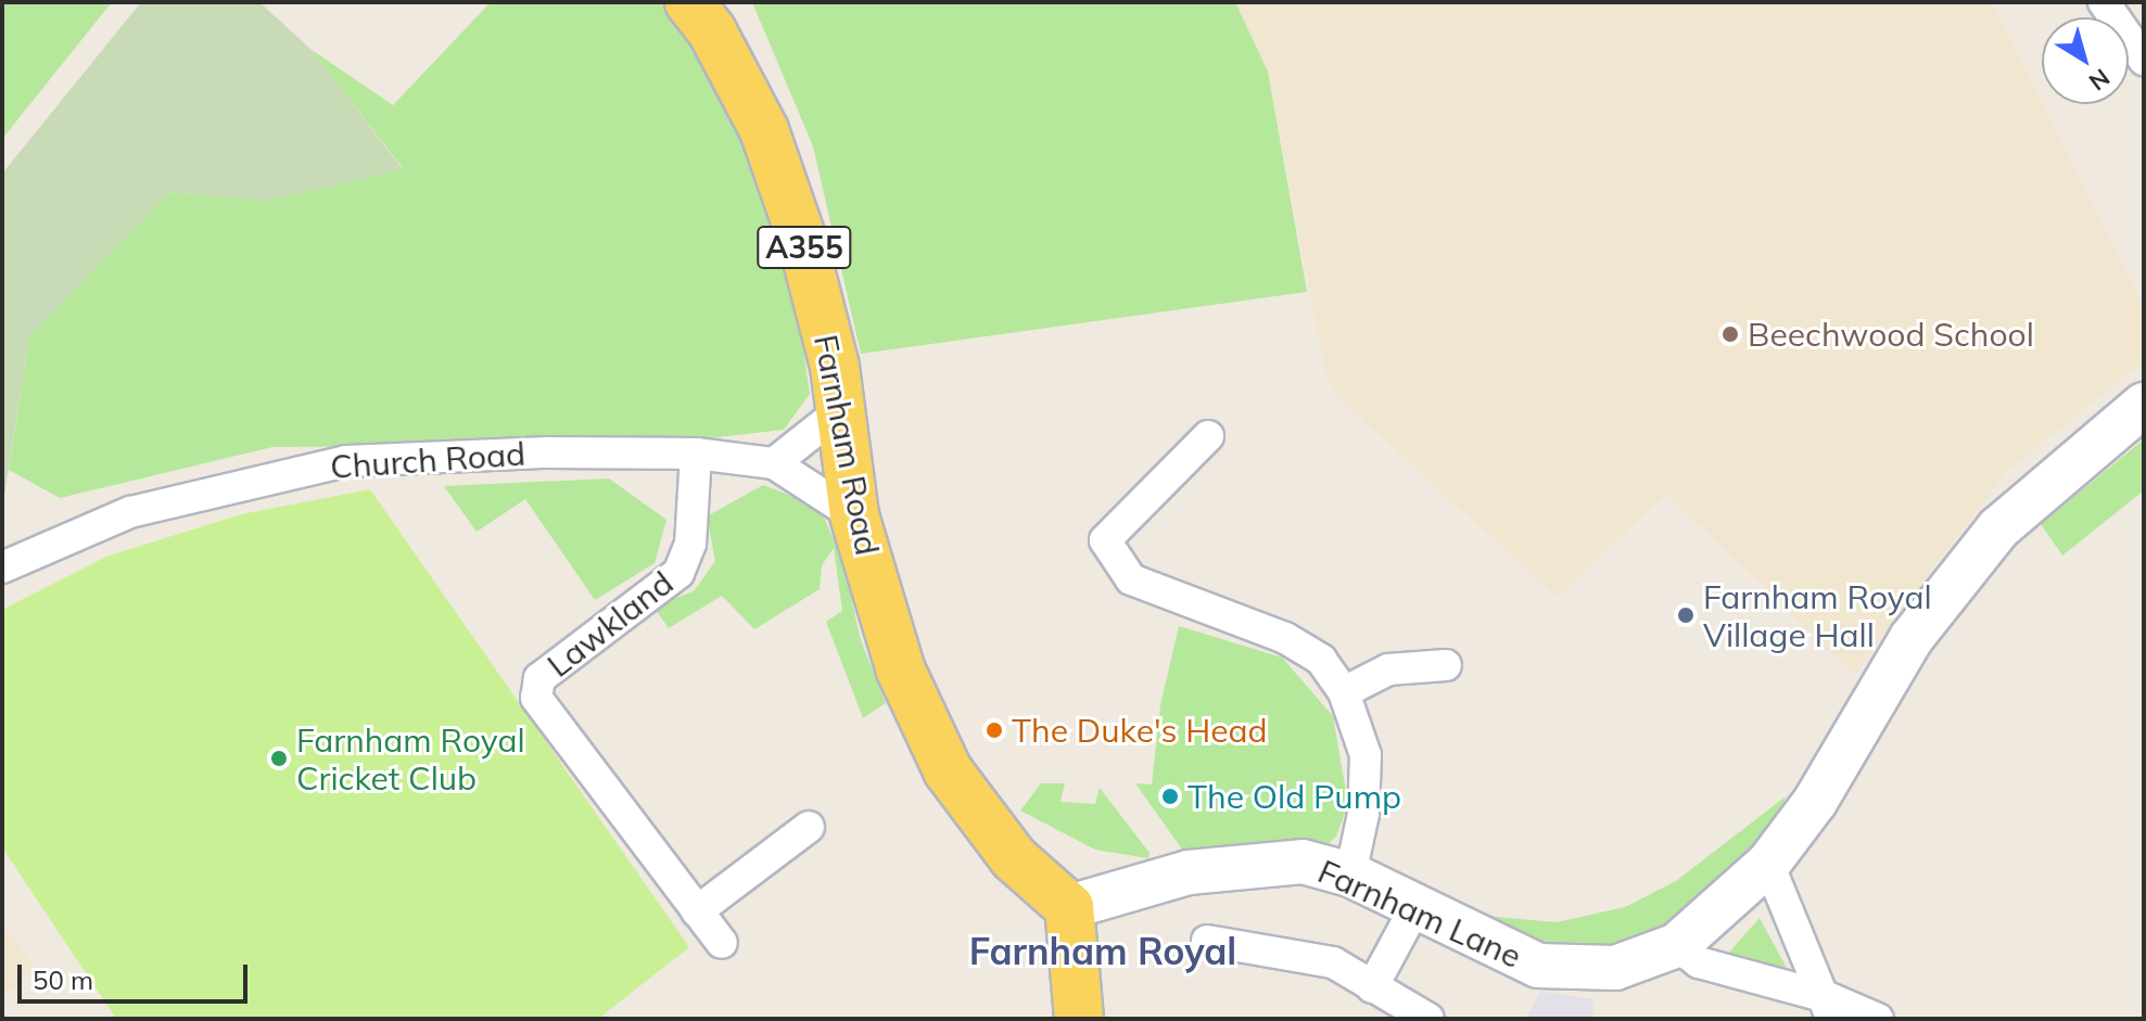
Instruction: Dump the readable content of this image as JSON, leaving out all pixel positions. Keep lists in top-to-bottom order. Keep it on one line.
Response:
{"streets":{"main road":["A355","Farnham Road"],"street":["Church Road","Lawkland","Farnham Lane"]},"crossings":[["Farnham Road","Church Road"],["Farnham Road","Farnham Lane"],["Church Road","Lawkland"]],"districts":["Farnham Royal"],"places":["Beechwood School","Farnham Royal Village Hall","The Duke's Head","Farnham Royal Cricket Club","The Old Pump"],"scale_bar":"50 m","north":"bottom right"}
